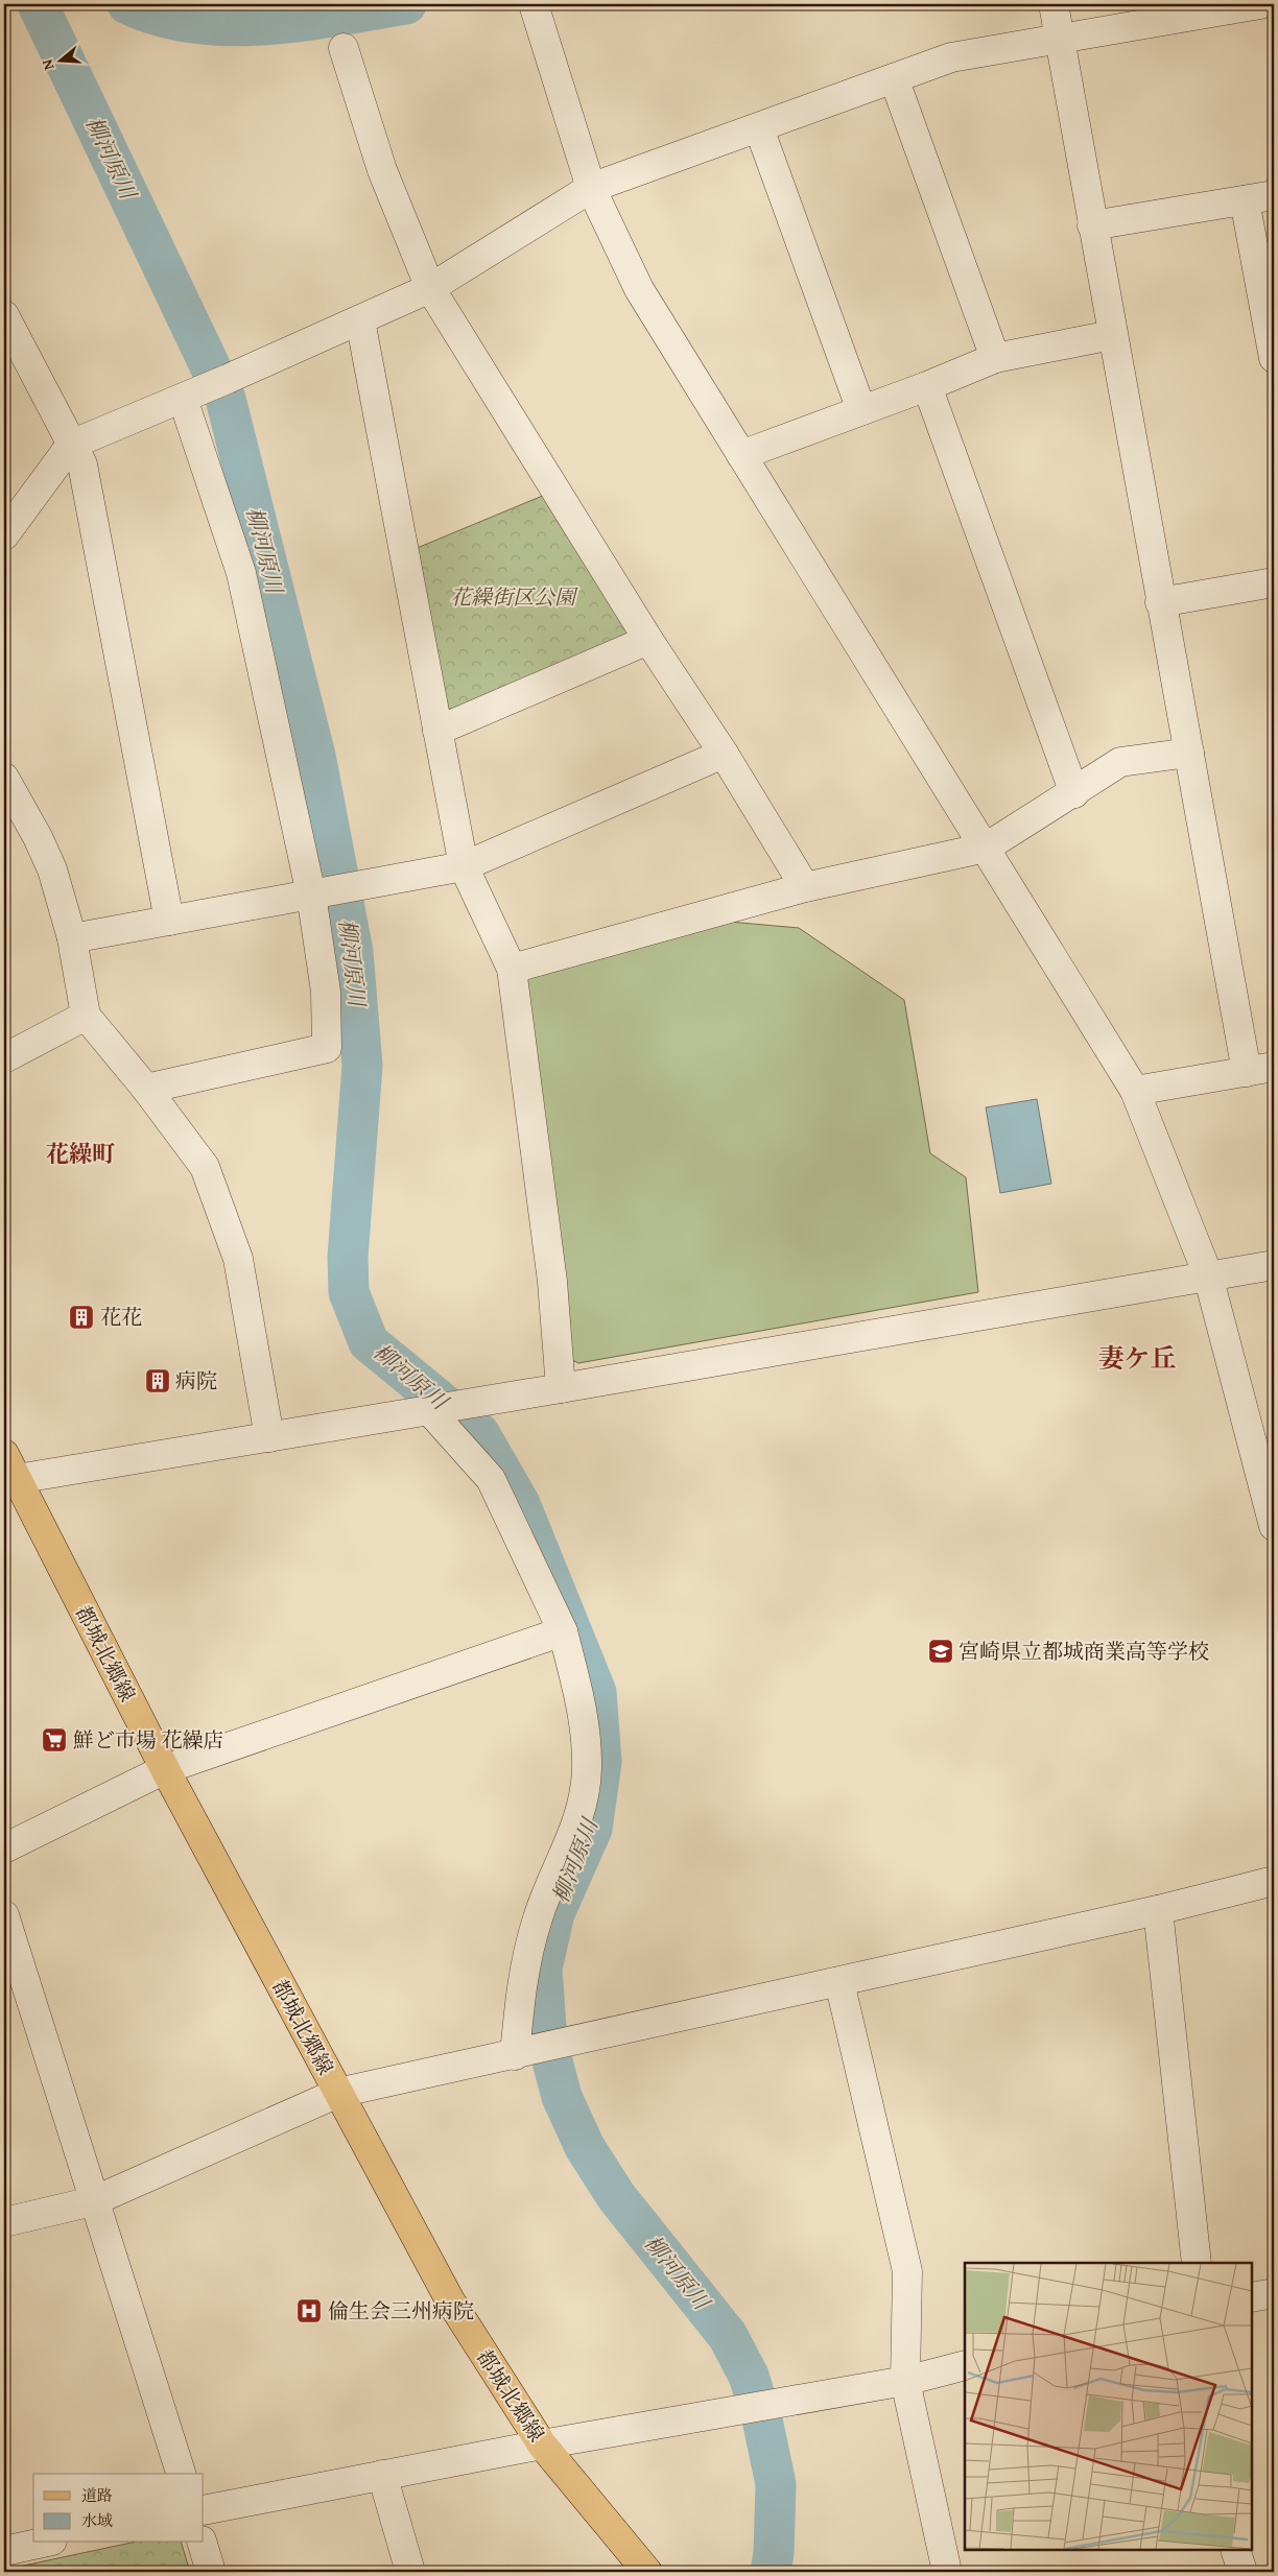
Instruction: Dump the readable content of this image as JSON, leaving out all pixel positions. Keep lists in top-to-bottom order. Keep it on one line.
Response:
{"streets":{"main road":["都城北郷線"]},"districts":["花繰町","妻ケ丘"],"water":["柳河原川"],"parks":["花繰街区公園"],"places":{"building":["花花","病院"],"school or university":["宮崎県立都城商業高等学校"],"supermarket":["鮮ど市場 花繰店"],"hospital":["倫生会三州病院"]},"legend":["道路","水域"],"north":"left"}
